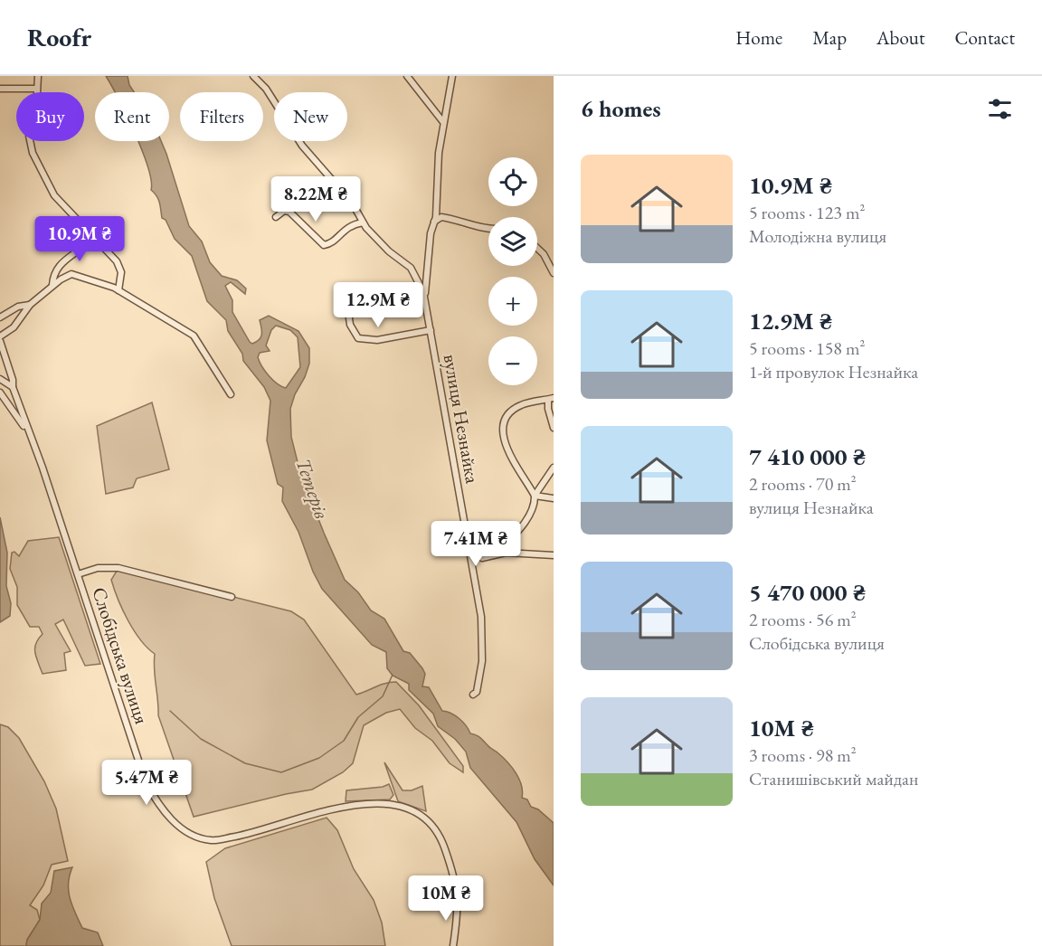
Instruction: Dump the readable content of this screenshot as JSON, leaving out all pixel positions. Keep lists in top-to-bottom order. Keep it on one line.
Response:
{"streets":{"street":["вулиця Незнайка","Слобідська вулиця"]},"water":["Тетерів"],"page":{"header":"Roofr","nav":["Home","Map","About","Contact"],"heading":"6 homes","chip":["Buy","Rent","Filters","New"],"list":[{"name":"10.9M ₴","note":"5 rooms · 123 m² · Молодіжна вулиця"},{"name":"12.9M ₴","note":"5 rooms · 158 m² · 1-й провулок Незнайка"},{"name":"7 410 000 ₴","note":"2 rooms · 70 m² · вулиця Незнайка"},{"name":"5 470 000 ₴","note":"2 rooms · 56 m² · Слобідська вулиця"},{"name":"10M ₴","note":"3 rooms · 98 m² · Станишівський майдан"}],"map_buttons":["+","−"],"price":["8.22M ₴","10.9M ₴","12.9M ₴","7.41M ₴","5.47M ₴","10M ₴"]}}
